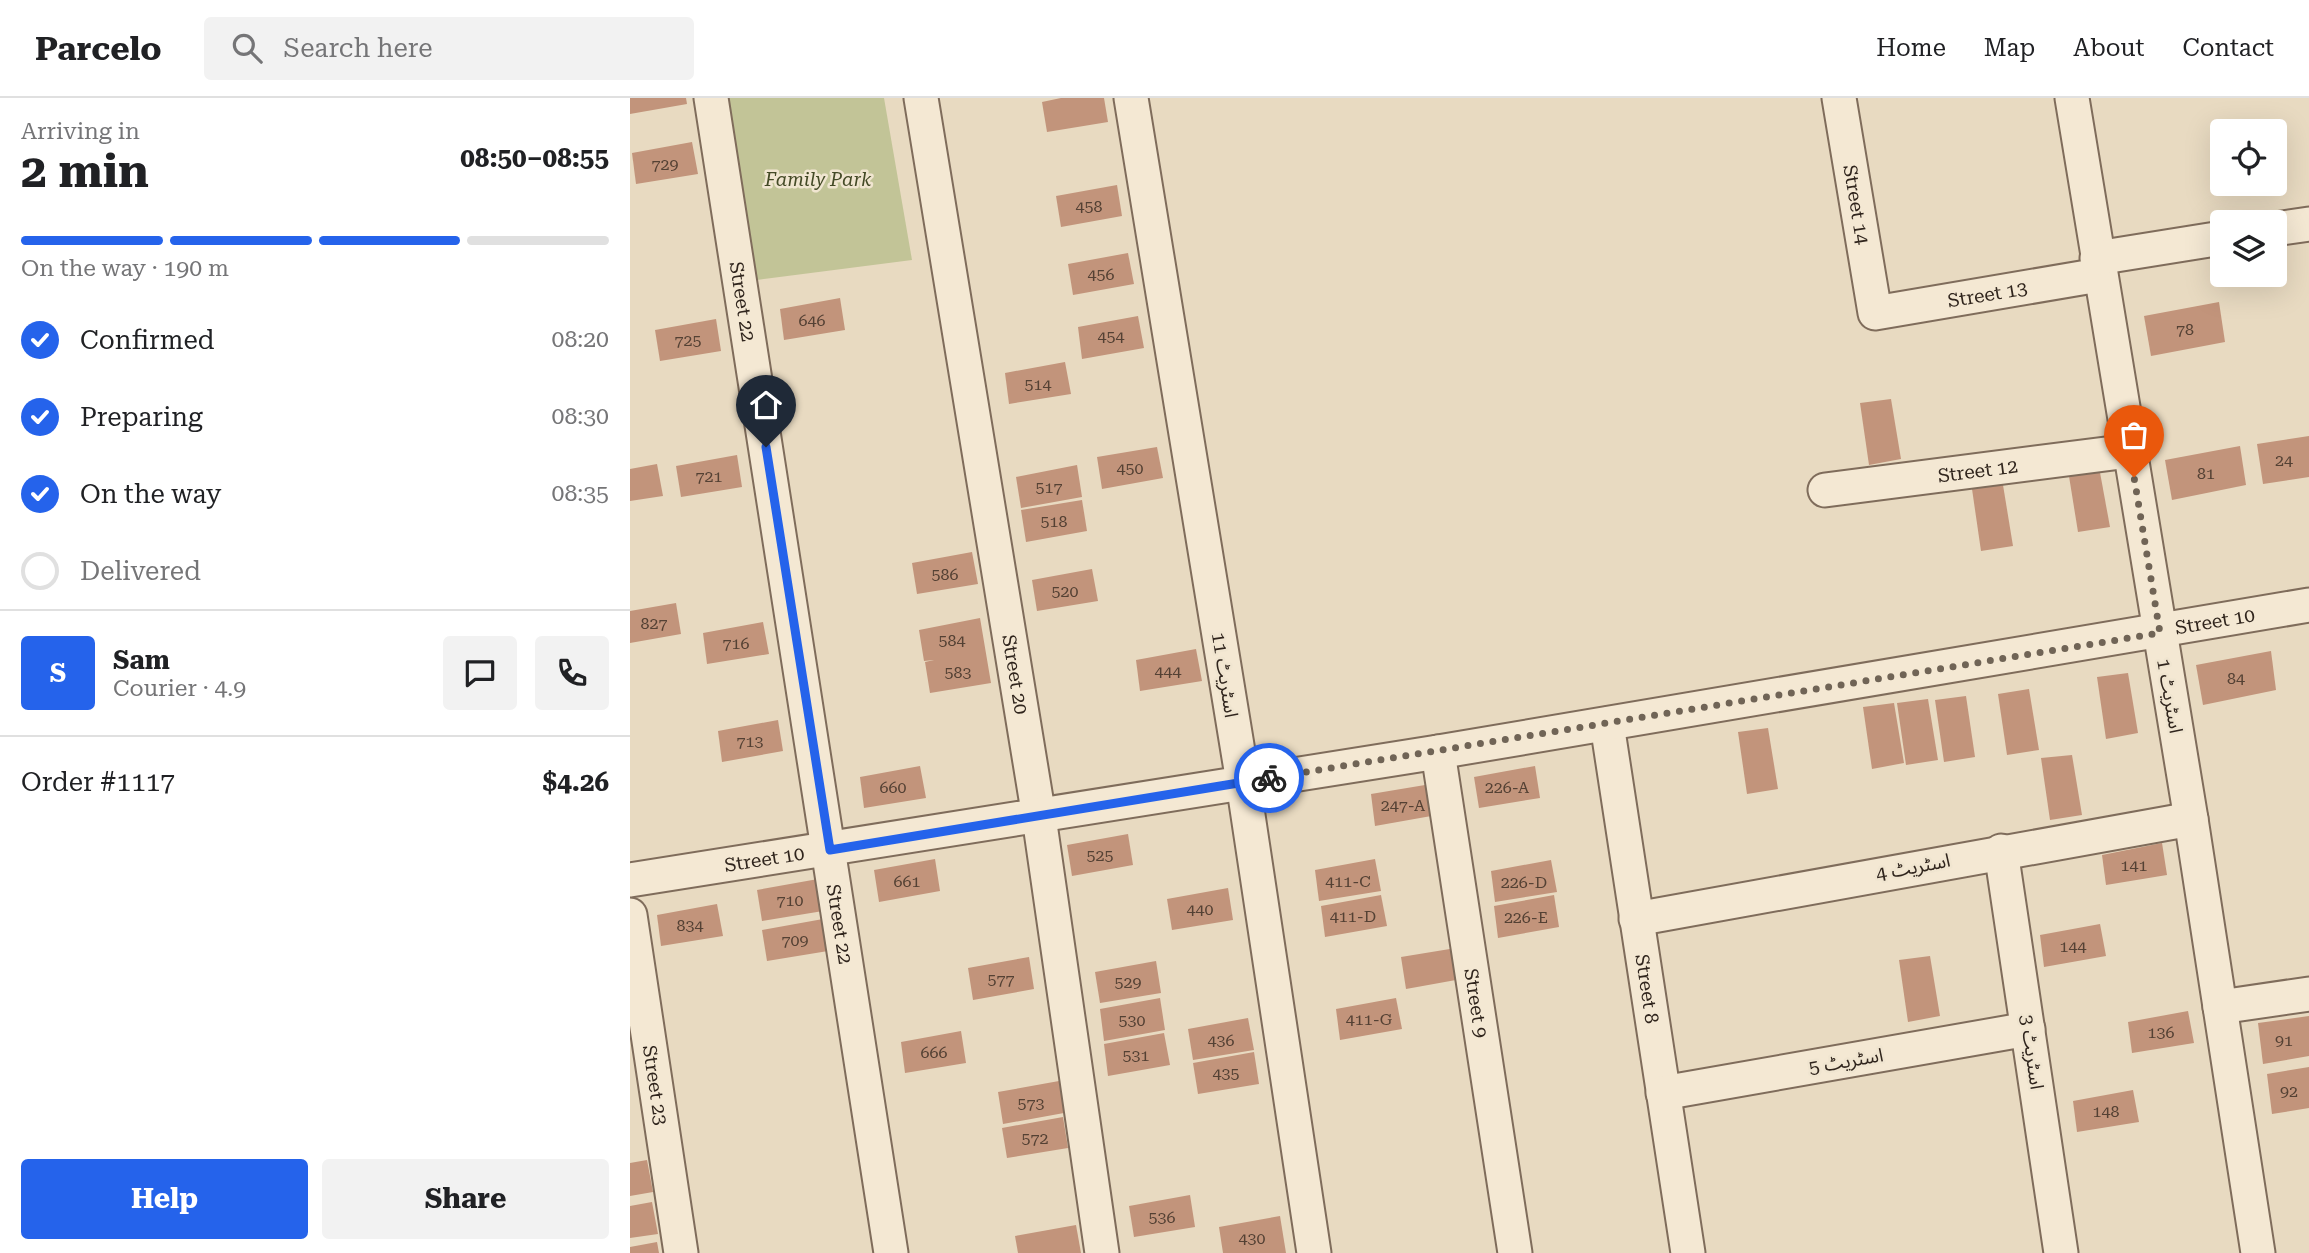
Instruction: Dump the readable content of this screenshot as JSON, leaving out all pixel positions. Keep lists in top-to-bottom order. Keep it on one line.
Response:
{"streets":{"street":["Street 14","Street 13","Street 22","Street 12","Street 10","Street 20","اسٹریٹ 11","اسٹریٹ 1","اسٹریٹ 4","Street 8","Street 9","اسٹریٹ 3","اسٹریٹ 5","Street 23"]},"crossings":[["Street 14","Street 13"],["Street 13","اسٹریٹ 1"],["Street 22","Street 10"],["Street 12","اسٹریٹ 1"],["Street 10","Street 20"],["Street 10","اسٹریٹ 11"],["Street 10","اسٹریٹ 1"],["Street 10","Street 8"],["Street 10","Street 9"],["اسٹریٹ 1","اسٹریٹ 4"],["اسٹریٹ 4","Street 8"],["اسٹریٹ 4","اسٹریٹ 3"],["Street 8","اسٹریٹ 5"],["اسٹریٹ 3","اسٹریٹ 5"]],"parks":["Family Park"],"house_numbers":["729","458","456","646","78","454","725","514","24","450","81","721","517","518","586","520","827","584","716","444","583","84","713","660","226-A","247-A","525","141","661","411-C","226-D","710","440","411-D","226-E","834","709","144","577","529","411-G","530","136","436","91","666","531","435","92","573","148","572","536","430"],"page":{"header":"Parcelo","search":"Search here","nav":["Home","Map","About","Contact"],"heading":["2 min","Arriving in","08:50–08:55"],"panel":["Sam","Courier · 4.9","Order #1117","$4.26"],"bar":"On the way · 190 m","list":[["Confirmed","08:20"],["Preparing","08:30"],["On the way","08:35"],"Delivered"],"round":"S","buttons":["Help","Share"]}}
